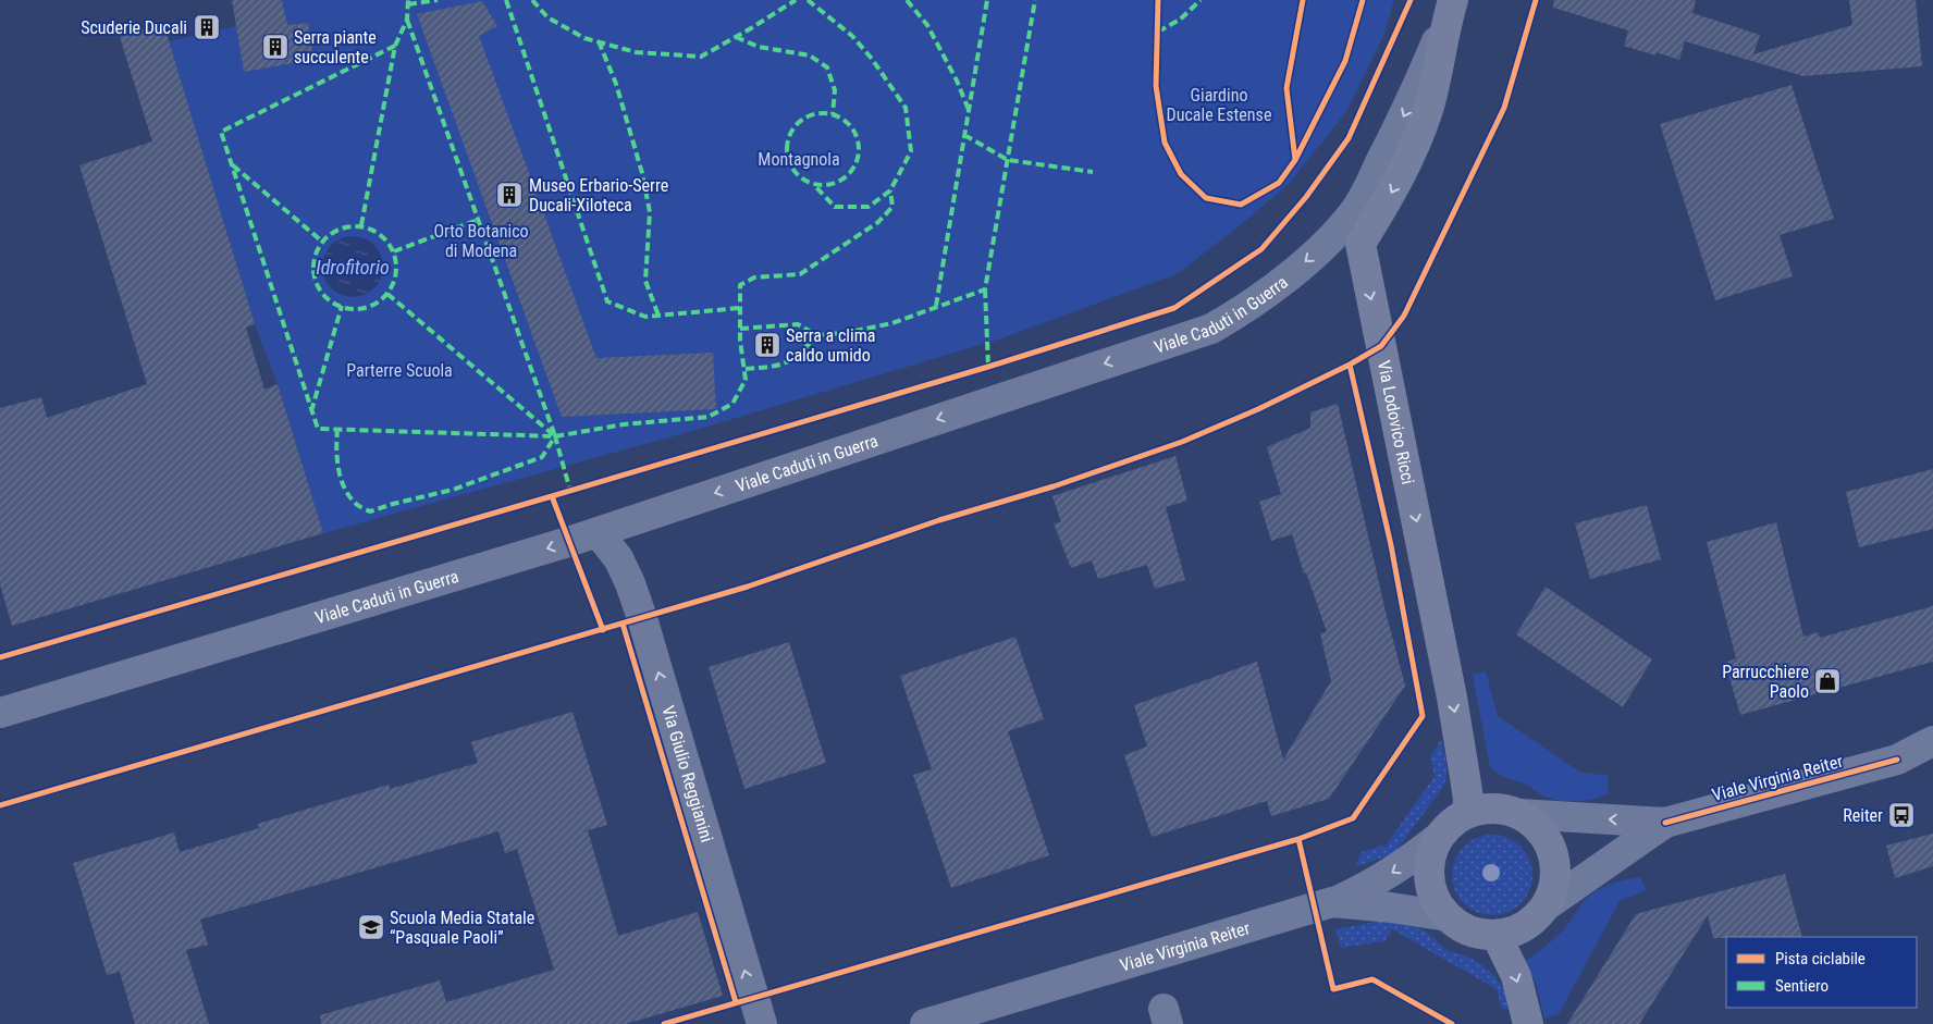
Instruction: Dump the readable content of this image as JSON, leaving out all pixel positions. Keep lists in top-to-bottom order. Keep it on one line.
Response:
{"streets":{"main road":["Via Lodovico Ricci","Viale Virginia Reiter"],"street":["Viale Caduti in Guerra","Via Giulio Reggianini"]},"crossings":[["Viale Caduti in Guerra","Via Lodovico Ricci"],["Viale Caduti in Guerra","Via Giulio Reggianini"],["Via Lodovico Ricci","Viale Virginia Reiter"]],"one_way":["Viale Caduti in Guerra","Via Lodovico Ricci","Via Giulio Reggianini"],"water":["Idrofitorio"],"parks":["Giardino Ducale Estense","Montagnola","Orto Botanico di Modena","Parterre Scuola"],"places":{"building":["Scuderie Ducali","Serra piante succulente","Museo Erbario-Serre Ducali-Xiloteca","Serra a clima caldo umido"],"shop":["Parrucchiere Paolo"],"bus stop":["Reiter"],"school or university":["Scuola Media Statale “Pasquale Paoli”"]},"legend":["Pista ciclabile","Sentiero"]}
